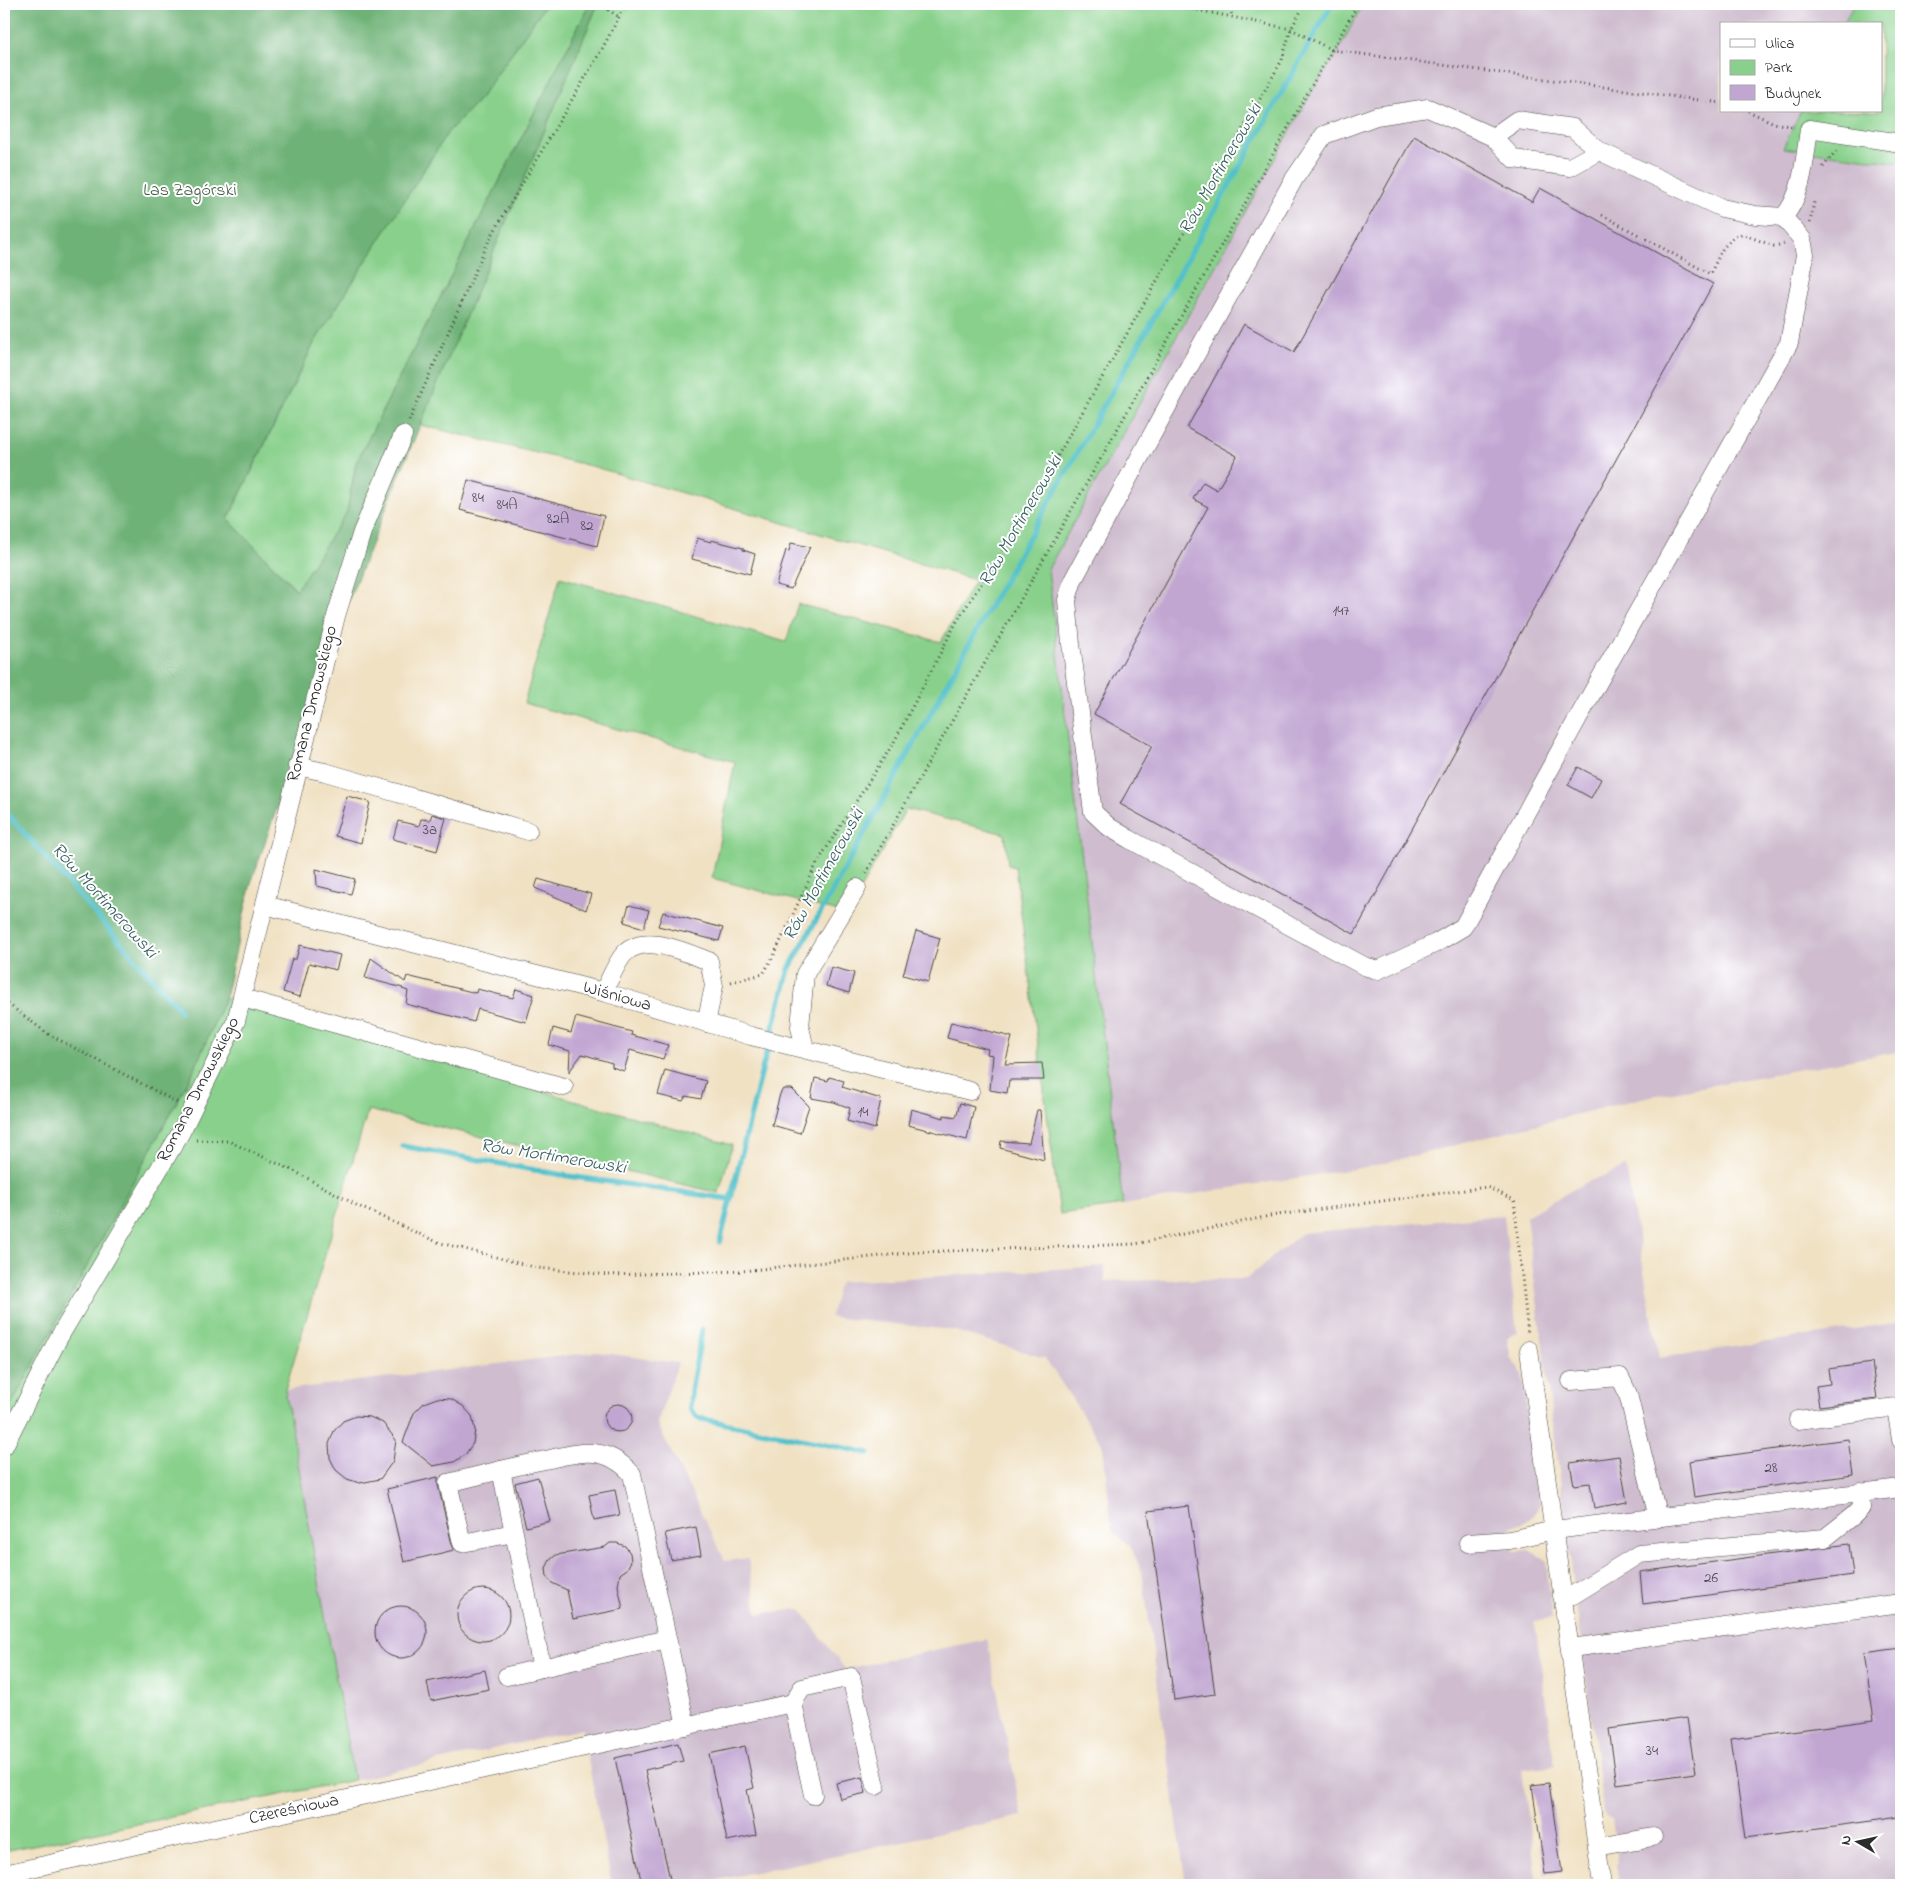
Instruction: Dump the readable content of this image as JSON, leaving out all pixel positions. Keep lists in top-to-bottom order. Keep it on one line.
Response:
{"streets":{"street":["Romana Dmowskiego","Wiśniowa","Czereśniowa"]},"crossings":[["Romana Dmowskiego","Wiśniowa"]],"water":["Rów Mortimerowski"],"parks":["Las Zagórski"],"house_numbers":["84","84A","82A","82","147","3a","14","28","26","34"],"legend":["Ulica","Park","Budynek"],"north":"left"}
